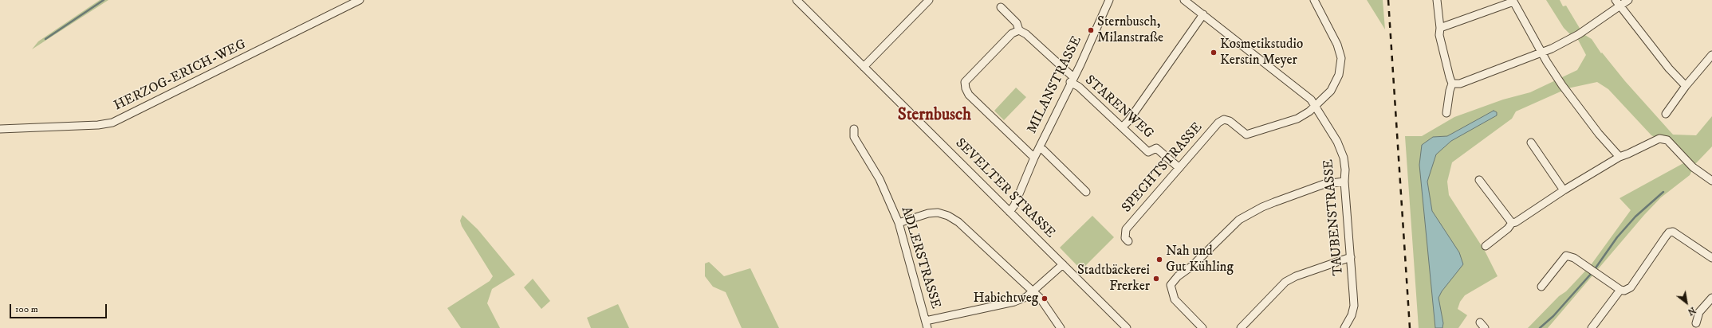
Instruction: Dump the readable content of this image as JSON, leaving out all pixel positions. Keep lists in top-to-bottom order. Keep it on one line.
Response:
{"streets":{"street":["HERZOG-ERICH-WEG","MILANSTRASSE","STARENWEG","SPECHTSTRASSE","SEVELTER STRASSE","TAUBENSTRASSE","ADLERSTRASSE"]},"crossings":[["MILANSTRASSE","STARENWEG"],["MILANSTRASSE","SEVELTER STRASSE"],["STARENWEG","SPECHTSTRASSE"],["SPECHTSTRASSE","TAUBENSTRASSE"]],"districts":["Sternbusch"],"places":["Sternbusch, Milanstraße","Kosmetikstudio Kerstin Meyer","Nah und Gut Kühling","Stadtbäckerei Frerker","Habichtweg"],"scale_bar":"100 m","north":"bottom right"}
